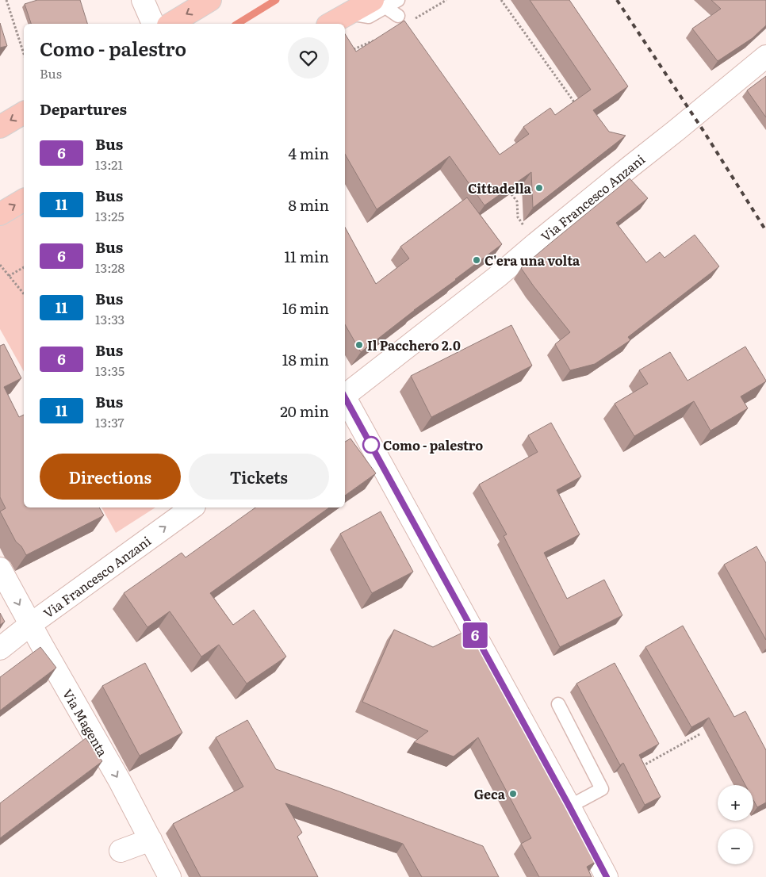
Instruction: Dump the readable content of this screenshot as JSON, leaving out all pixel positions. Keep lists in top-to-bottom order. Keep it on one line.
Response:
{"streets":{"street":["Via Francesco Anzani","Via Magenta"]},"crossings":[["Via Francesco Anzani","Via Magenta"]],"one_way":["Via Magenta"],"places":["Cittadella","C'era una volta","Il Pacchero 2.0","Como - palestro","Geca"],"lines":["bus line 6"],"page":{"on_map":"6","heading":[["Como - palestro","Bus"],"Departures"],"list":[{"mark":"6","name":"Bus","note":"13:21","value":"4 min"},{"mark":"11","name":"Bus","note":"13:25","value":"8 min"},{"mark":"6","name":"Bus","note":"13:28","value":"11 min"},{"mark":"11","name":"Bus","note":"13:33","value":"16 min"},{"mark":"6","name":"Bus","note":"13:35","value":"18 min"},{"mark":"11","name":"Bus","note":"13:37","value":"20 min"}],"buttons":["Directions","Tickets"],"map_buttons":["+","−"]}}
